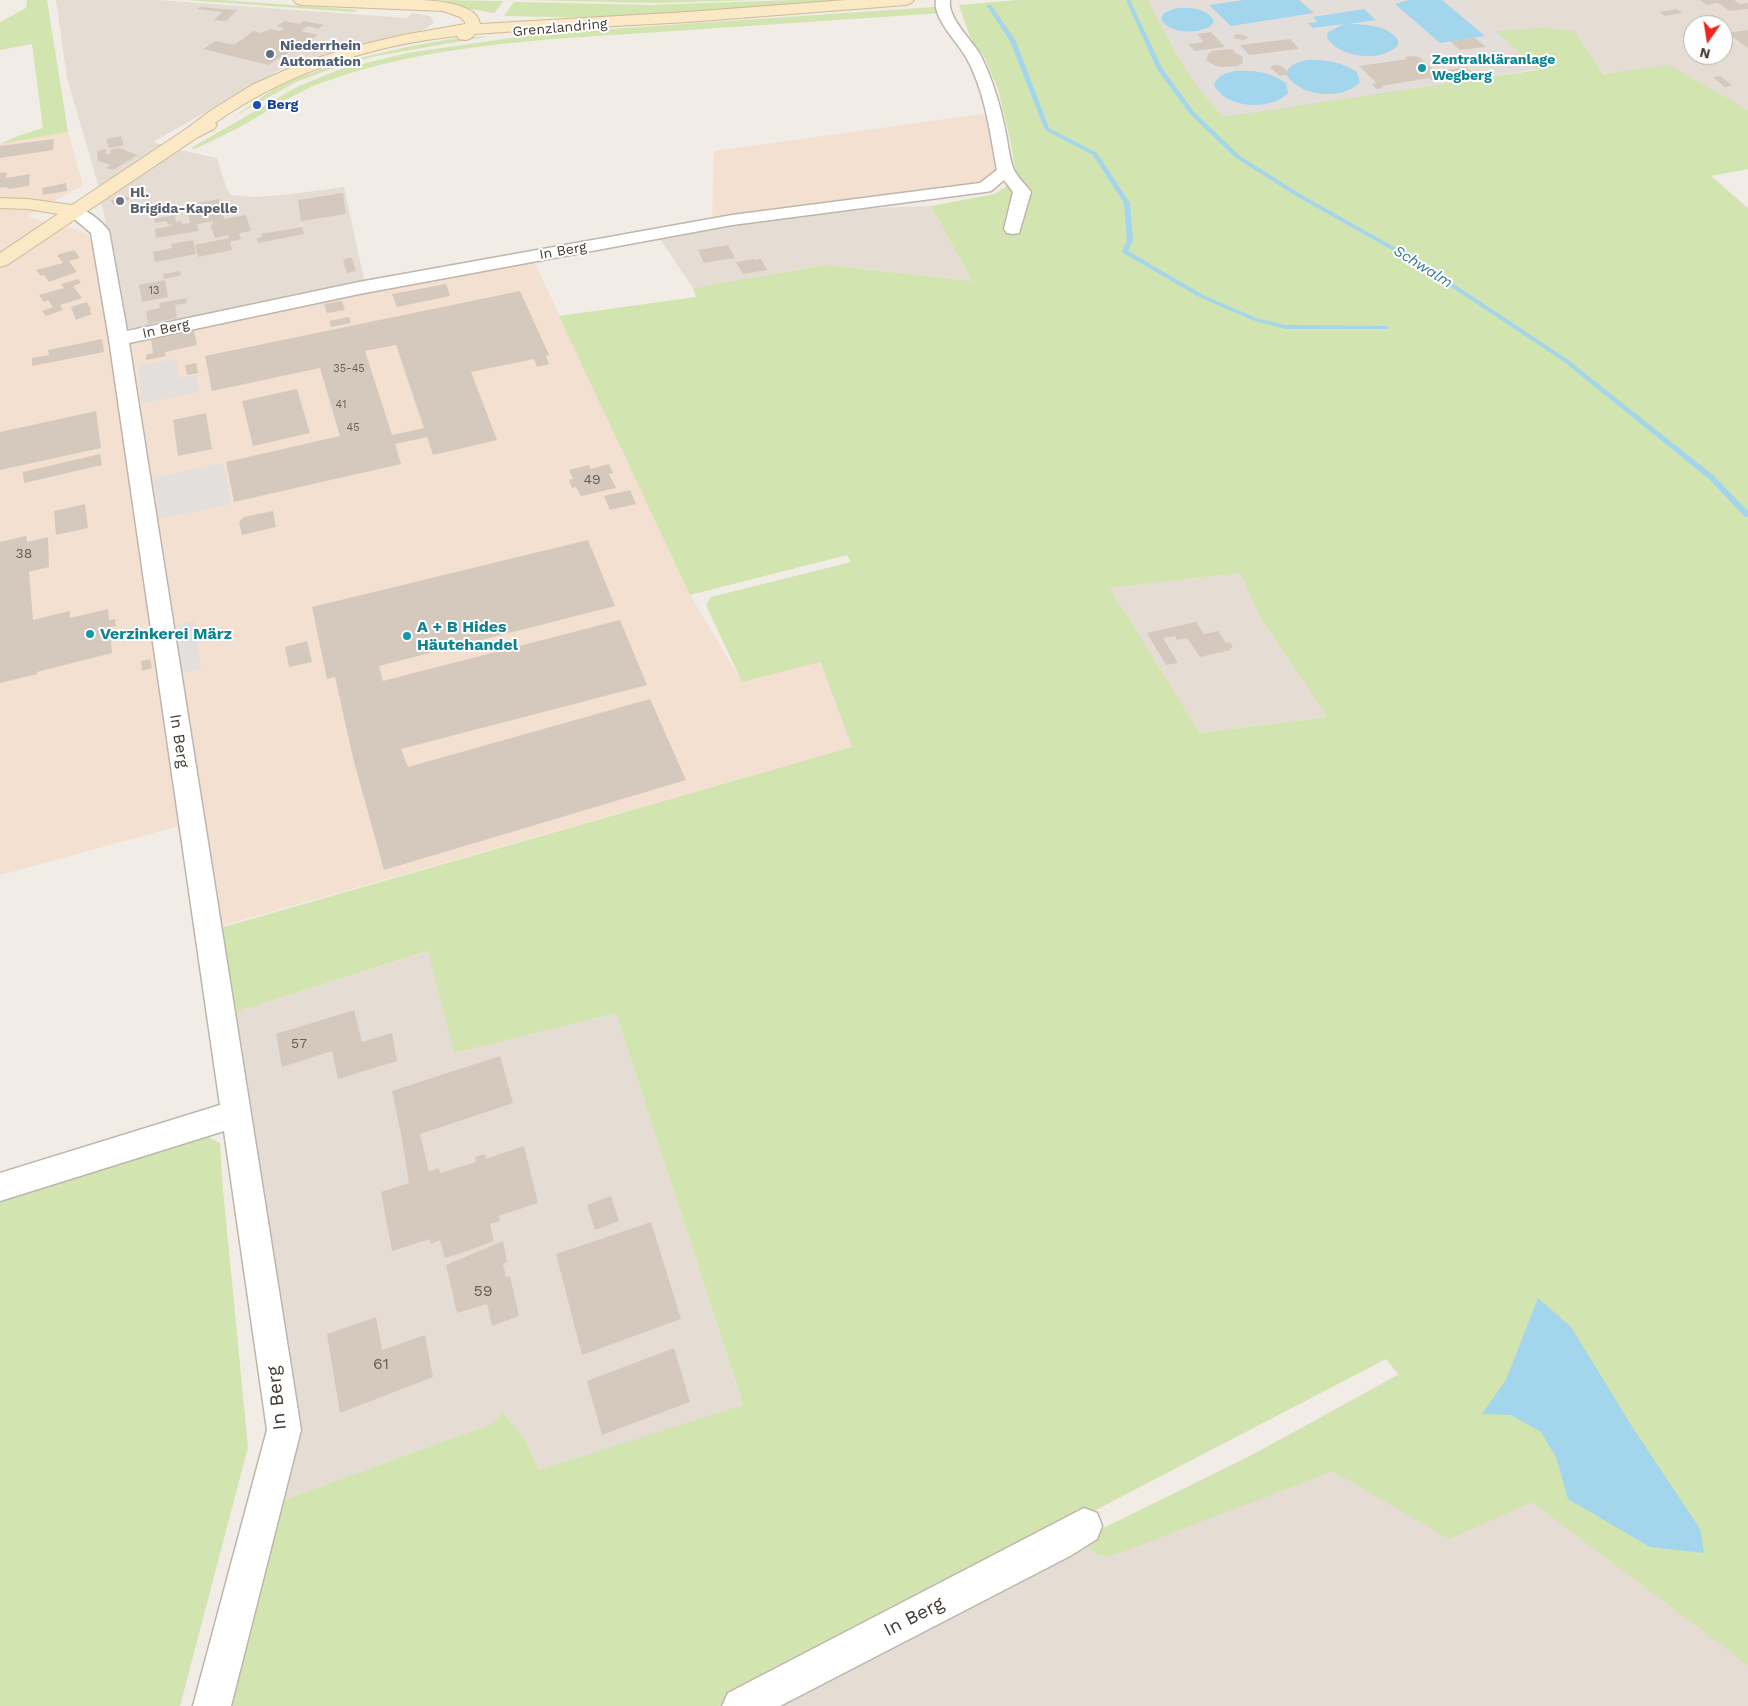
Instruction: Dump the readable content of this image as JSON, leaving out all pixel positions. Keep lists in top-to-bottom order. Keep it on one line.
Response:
{"streets":{"main road":["Grenzlandring"],"street":["In Berg"]},"water":["Schwalm"],"places":["Niederrhein Automation","Zentralkläranlage Wegberg","Berg","Hl. Brigida-Kapelle","Verzinkerei März","A + B Hides Häutehandel"],"house_numbers":["13","35-45","41","45","49","38","57","59","61"],"north":"bottom"}
